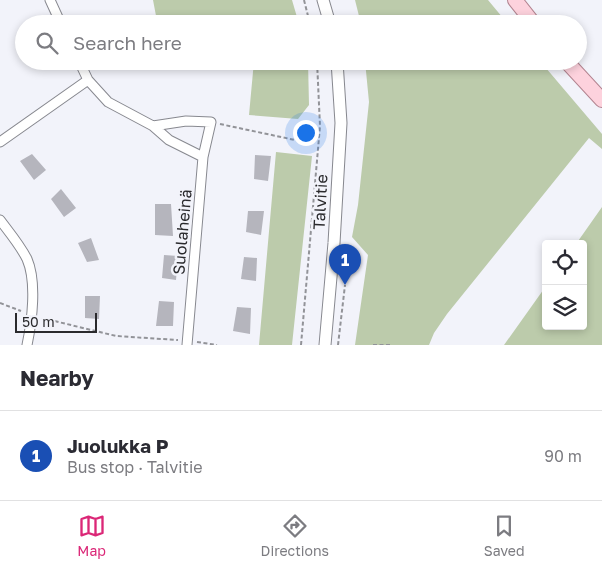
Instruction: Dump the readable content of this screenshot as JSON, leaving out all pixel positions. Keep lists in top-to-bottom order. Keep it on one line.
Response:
{"streets":{"street":["Talvitie","Suolaheinä"]},"scale_bar":"50 m","page":{"search":"Search here","pins":"1","scale":"50 m","heading":"Nearby","list":[{"mark":"1","name":"Juolukka P","note":"Bus stop · Talvitie","value":"90 m"}],"nav":["Map","Directions","Saved"]}}
